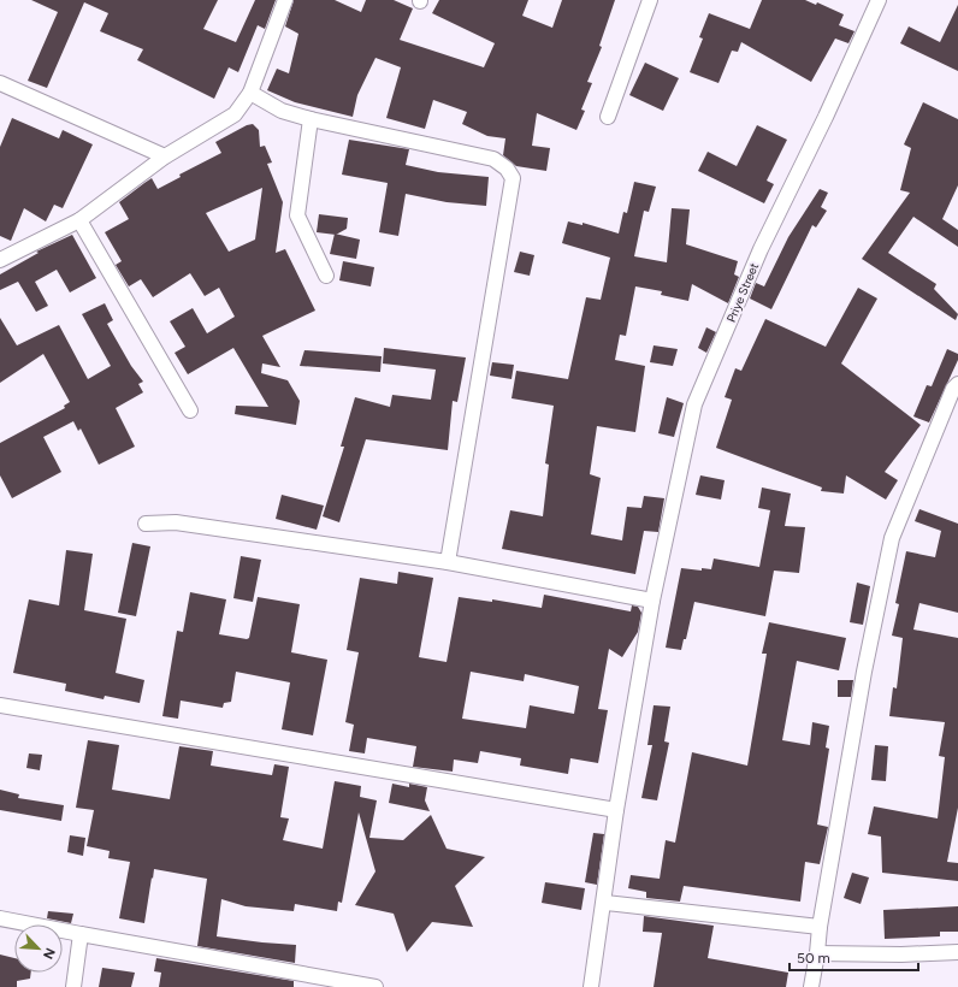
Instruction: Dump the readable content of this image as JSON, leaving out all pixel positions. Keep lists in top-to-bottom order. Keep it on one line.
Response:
{"streets":{"street":["Priye Street"]},"scale_bar":"50 m","north":"bottom right"}
